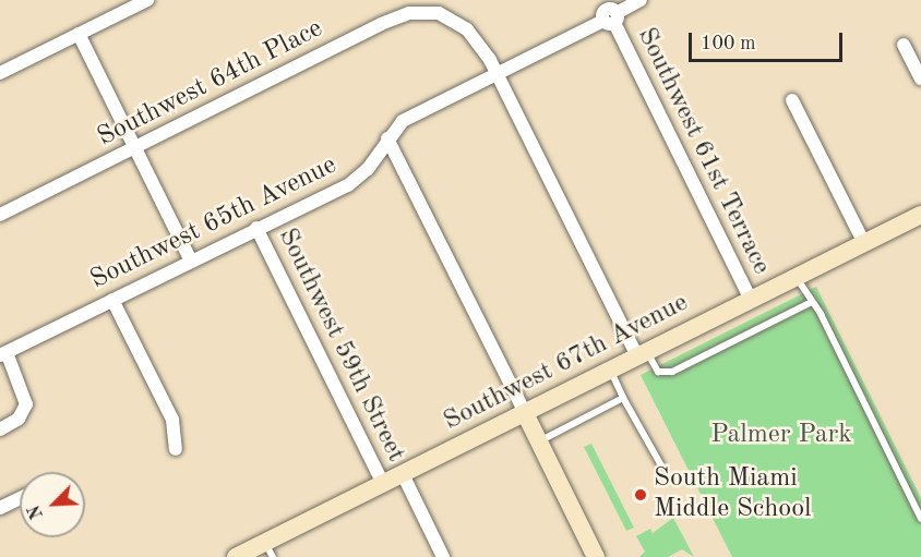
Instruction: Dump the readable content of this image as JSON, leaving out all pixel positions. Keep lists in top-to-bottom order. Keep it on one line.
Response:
{"streets":{"main road":["Southwest 67th Avenue"],"street":["Southwest 64th Place","Southwest 61st Terrace","Southwest 65th Avenue","Southwest 59th Street"]},"crossings":[["Southwest 64th Place","Southwest 65th Avenue"],["Southwest 64th Place","Southwest 67th Avenue"],["Southwest 61st Terrace","Southwest 65th Avenue"],["Southwest 61st Terrace","Southwest 67th Avenue"],["Southwest 65th Avenue","Southwest 59th Street"],["Southwest 59th Street","Southwest 67th Avenue"]],"parks":["Palmer Park"],"places":["South Miami Middle School"],"scale_bar":"100 m","north":"bottom left"}
